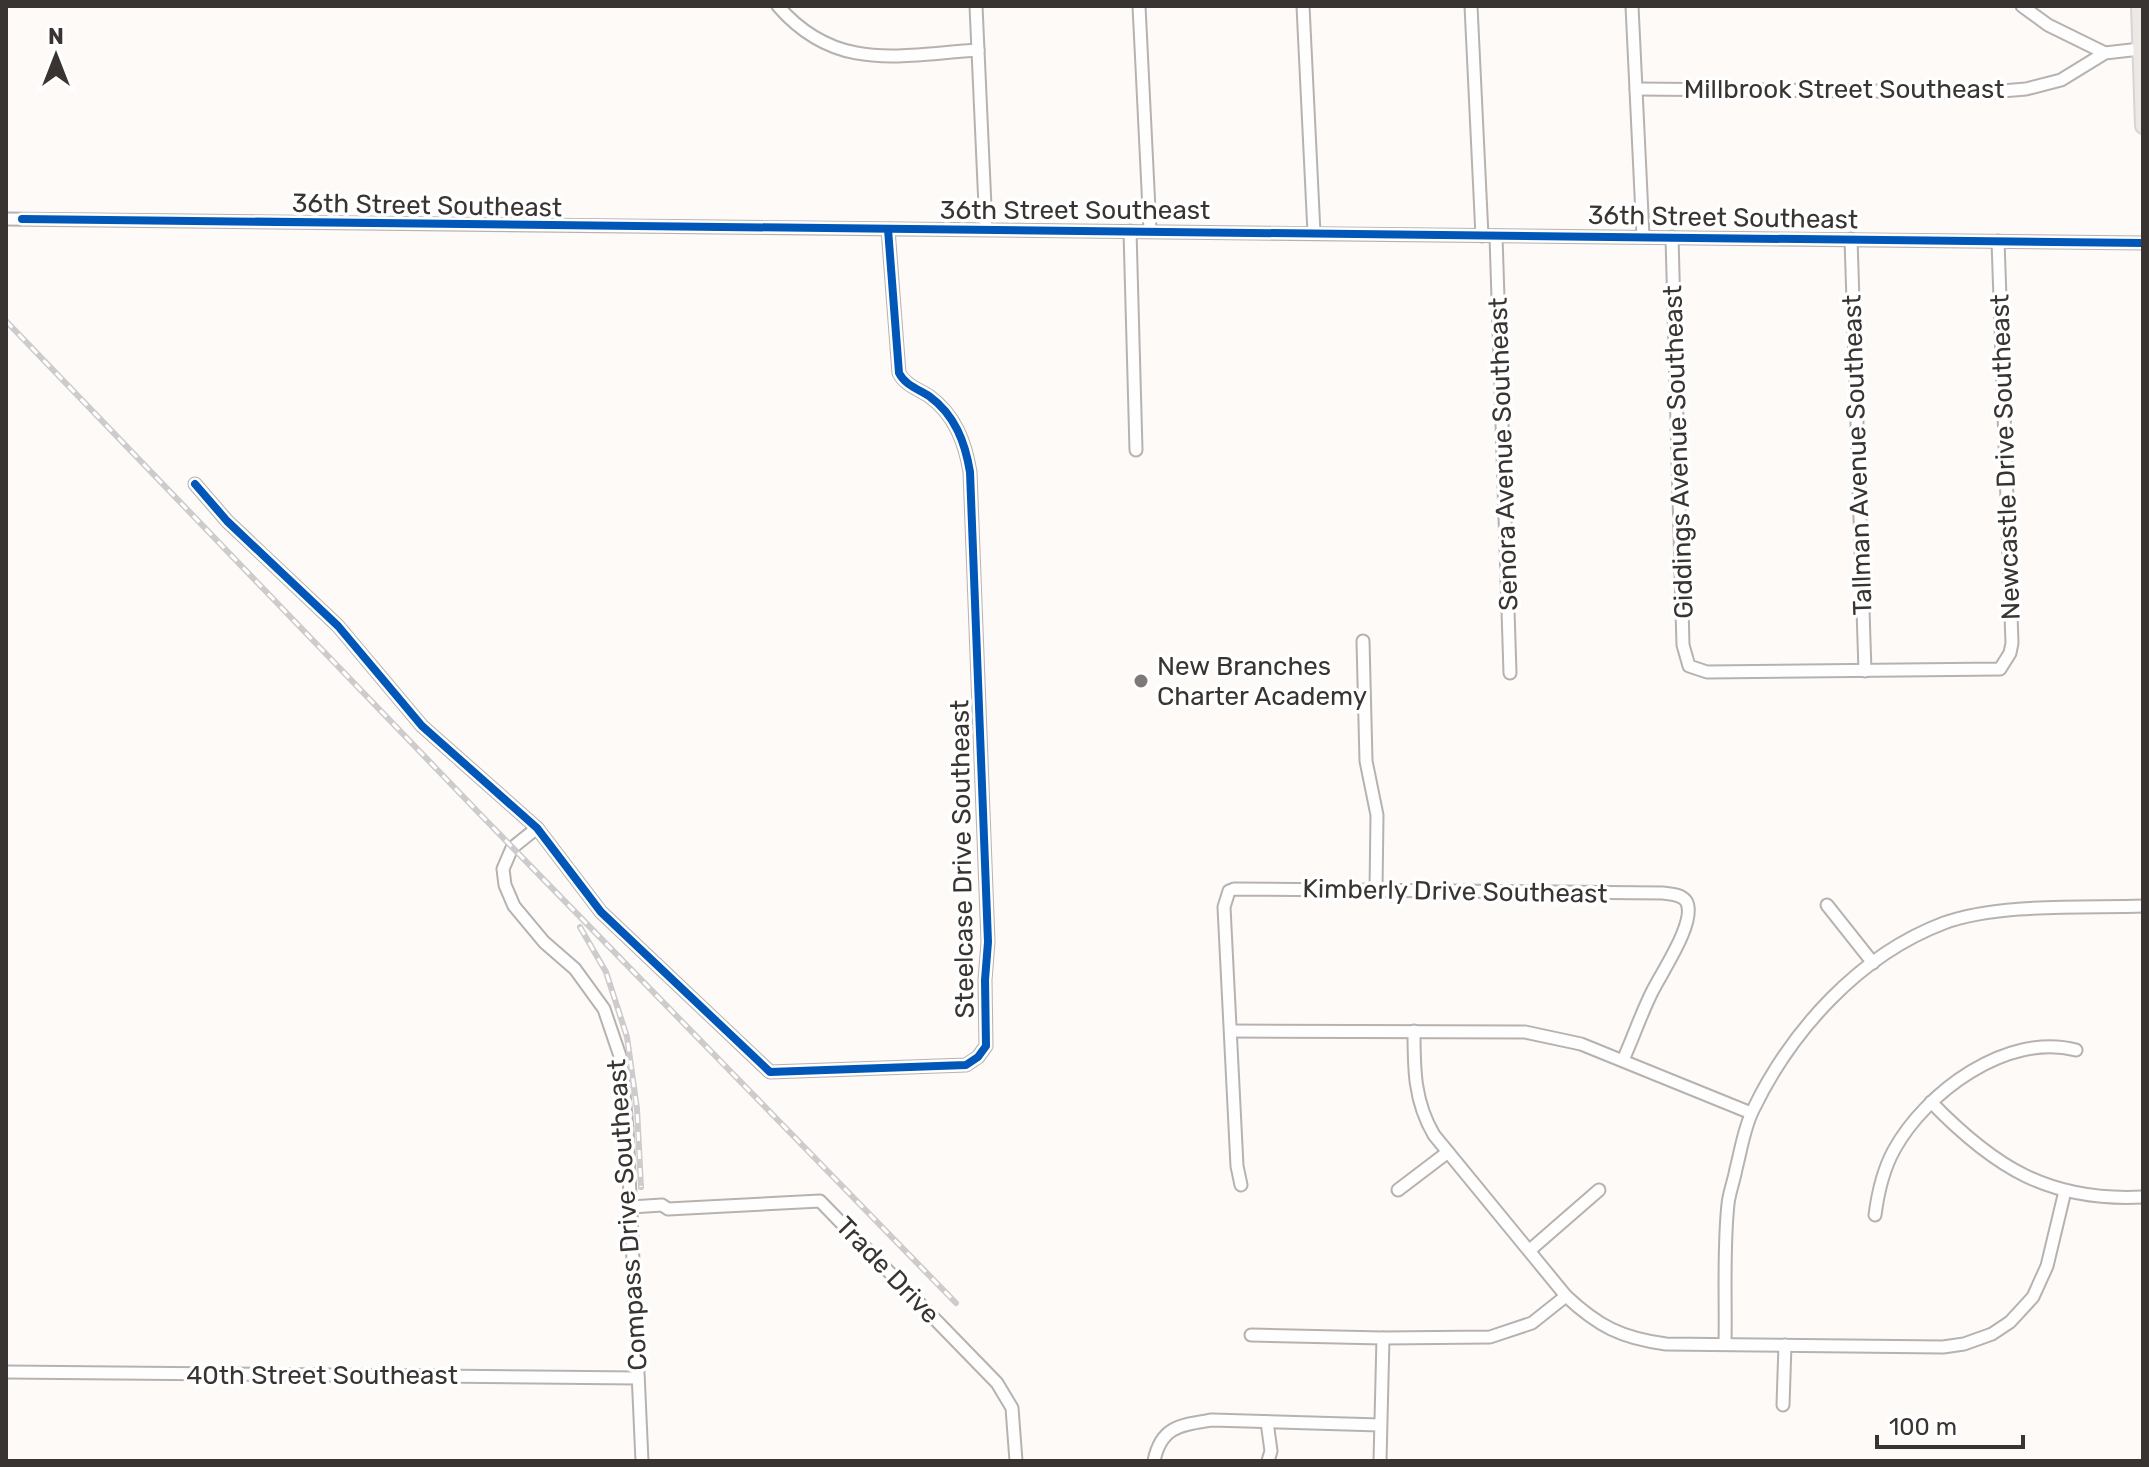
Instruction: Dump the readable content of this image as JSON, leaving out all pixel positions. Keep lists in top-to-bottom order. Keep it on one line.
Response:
{"streets":{"street":["Millbrook Street Southeast","36th Street Southeast","Giddings Avenue Southeast","Senora Avenue Southeast","Tallman Avenue Southeast","Newcastle Drive Southeast","Steelcase Drive Southeast","Kimberly Drive Southeast","Compass Drive Southeast","Trade Drive","40th Street Southeast"]},"crossings":[["36th Street Southeast","Giddings Avenue Southeast"],["36th Street Southeast","Senora Avenue Southeast"],["36th Street Southeast","Tallman Avenue Southeast"],["36th Street Southeast","Newcastle Drive Southeast"],["36th Street Southeast","Steelcase Drive Southeast"],["Giddings Avenue Southeast","Tallman Avenue Southeast"],["Giddings Avenue Southeast","Newcastle Drive Southeast"],["Tallman Avenue Southeast","Newcastle Drive Southeast"],["Steelcase Drive Southeast","Compass Drive Southeast"],["Compass Drive Southeast","Trade Drive"],["Compass Drive Southeast","40th Street Southeast"]],"places":["New Branches Charter Academy"],"scale_bar":"100 m","north":"top"}
